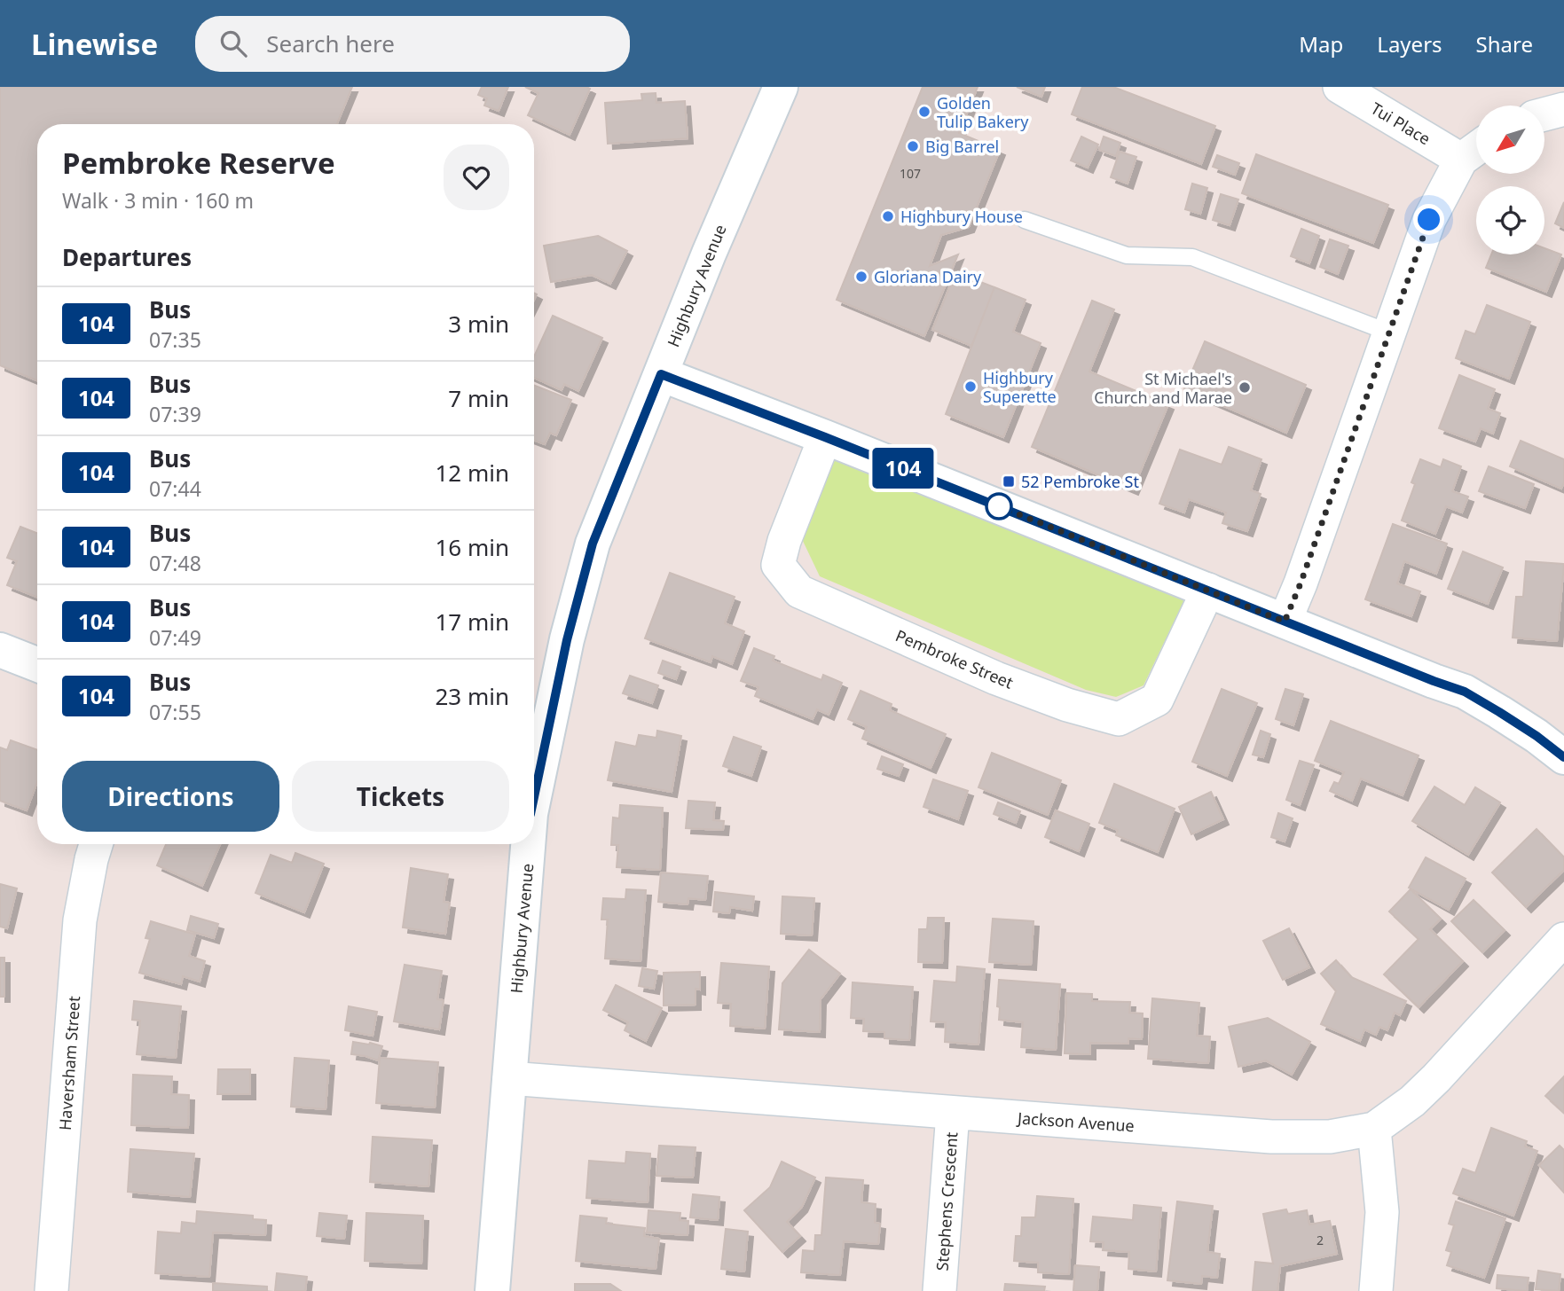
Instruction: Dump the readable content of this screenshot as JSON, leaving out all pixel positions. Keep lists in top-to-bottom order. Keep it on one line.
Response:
{"streets":{"street":["Tui Place","Highbury Avenue","Pembroke Street","Haversham Street","Jackson Avenue","Stephens Crescent"]},"crossings":[["Highbury Avenue","Jackson Avenue"],["Jackson Avenue","Stephens Crescent"]],"places":{"other":["Golden Tulip Bakery","Big Barrel","Highbury House","Gloriana Dairy","Highbury Superette","St Michael's Church and Marae"],"transit":["52 Pembroke St"]},"lines":["bus line 104"],"house_numbers":["107","2"],"north":"bottom left","page":{"header":"Linewise","search":"Search here","nav":["Map","Layers","Share"],"on_map":"104","heading":[["Pembroke Reserve","Walk · 3 min · 160 m"],"Departures"],"list":[{"mark":"104","name":"Bus","note":"07:35","value":"3 min"},{"mark":"104","name":"Bus","note":"07:39","value":"7 min"},{"mark":"104","name":"Bus","note":"07:44","value":"12 min"},{"mark":"104","name":"Bus","note":"07:48","value":"16 min"},{"mark":"104","name":"Bus","note":"07:49","value":"17 min"},{"mark":"104","name":"Bus","note":"07:55","value":"23 min"}],"buttons":["Directions","Tickets"]}}
